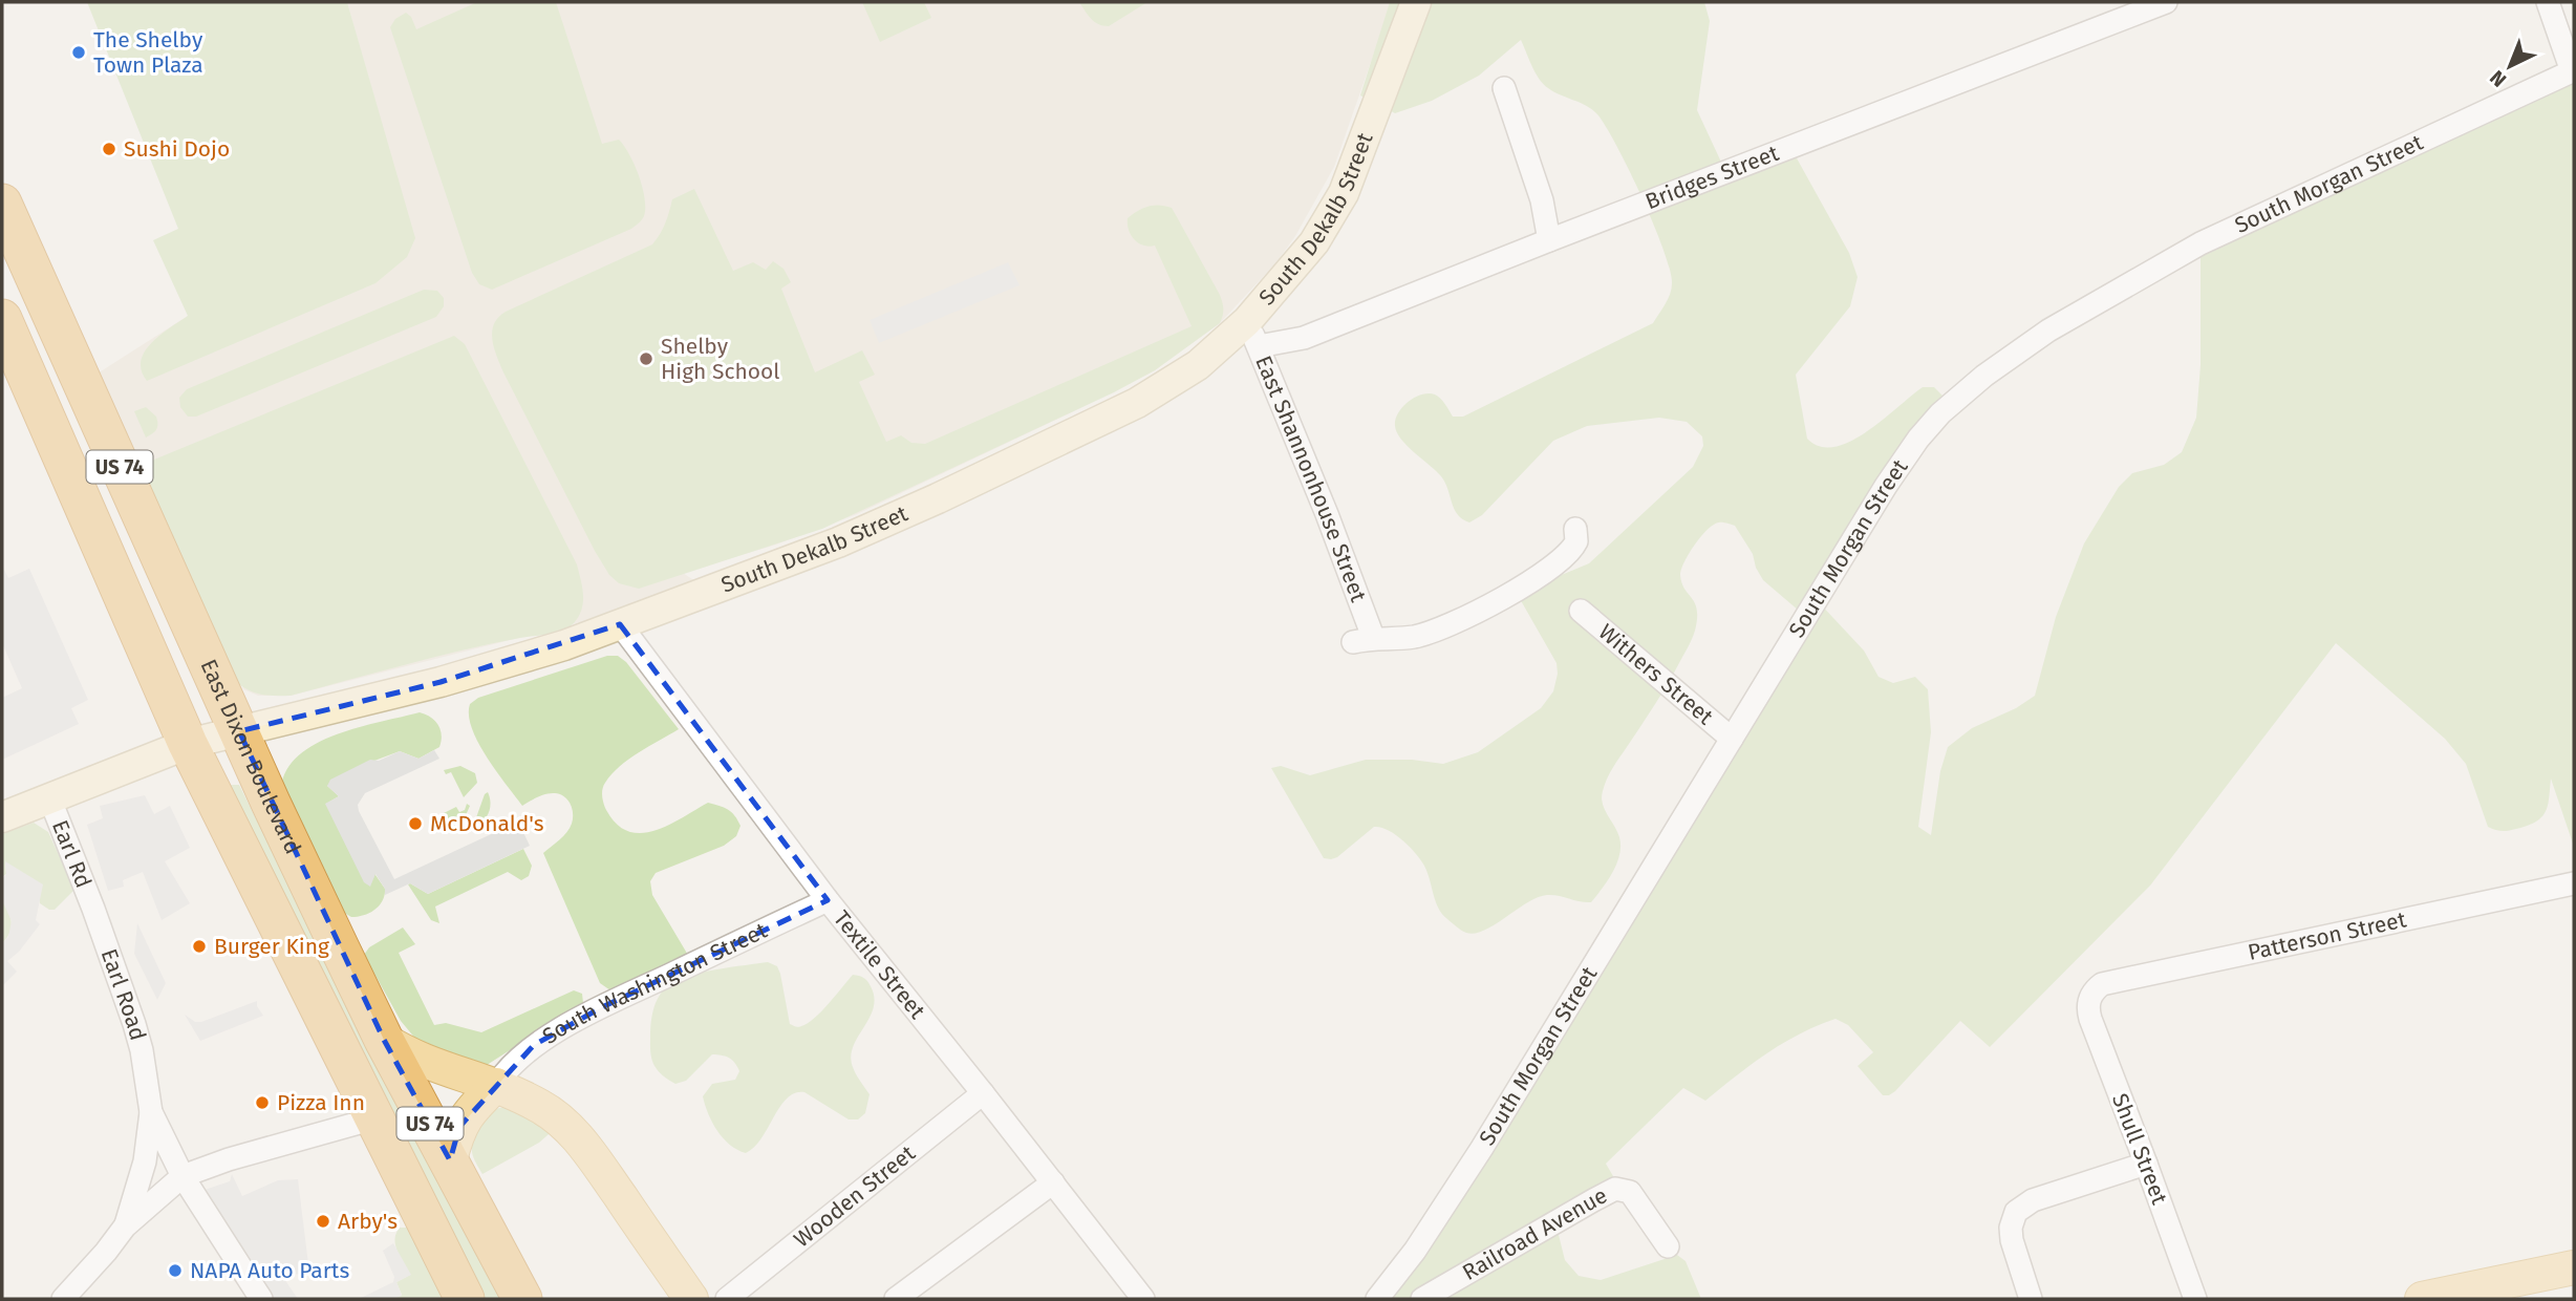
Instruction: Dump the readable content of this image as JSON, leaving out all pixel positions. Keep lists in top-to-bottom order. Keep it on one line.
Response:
{"streets":{"highway":["US 74","East Dixon Boulevard"],"main road":["South Dekalb Street"],"street":["Bridges Street","South Morgan Street","East Shannonhouse Street","Withers Street","Earl Rd","Patterson Street","Textile Street","South Washington Street","Earl Road","Shull Street","Wooden Street","Railroad Avenue"]},"crossings":[["Bridges Street","South Dekalb Street"],["Bridges Street","East Shannonhouse Street"],["South Morgan Street","Withers Street"],["South Dekalb Street","US 74"],["South Dekalb Street","East Shannonhouse Street"],["South Dekalb Street","East Dixon Boulevard"],["South Dekalb Street","Earl Rd"],["South Dekalb Street","Textile Street"],["Earl Rd","Earl Road"],["Patterson Street","Shull Street"],["Textile Street","South Washington Street"],["Textile Street","Wooden Street"]],"places":["The Shelby Town Plaza","Sushi Dojo","Shelby High School","McDonald's","Burger King","Pizza Inn","Arby's","NAPA Auto Parts"],"north":"bottom left"}
